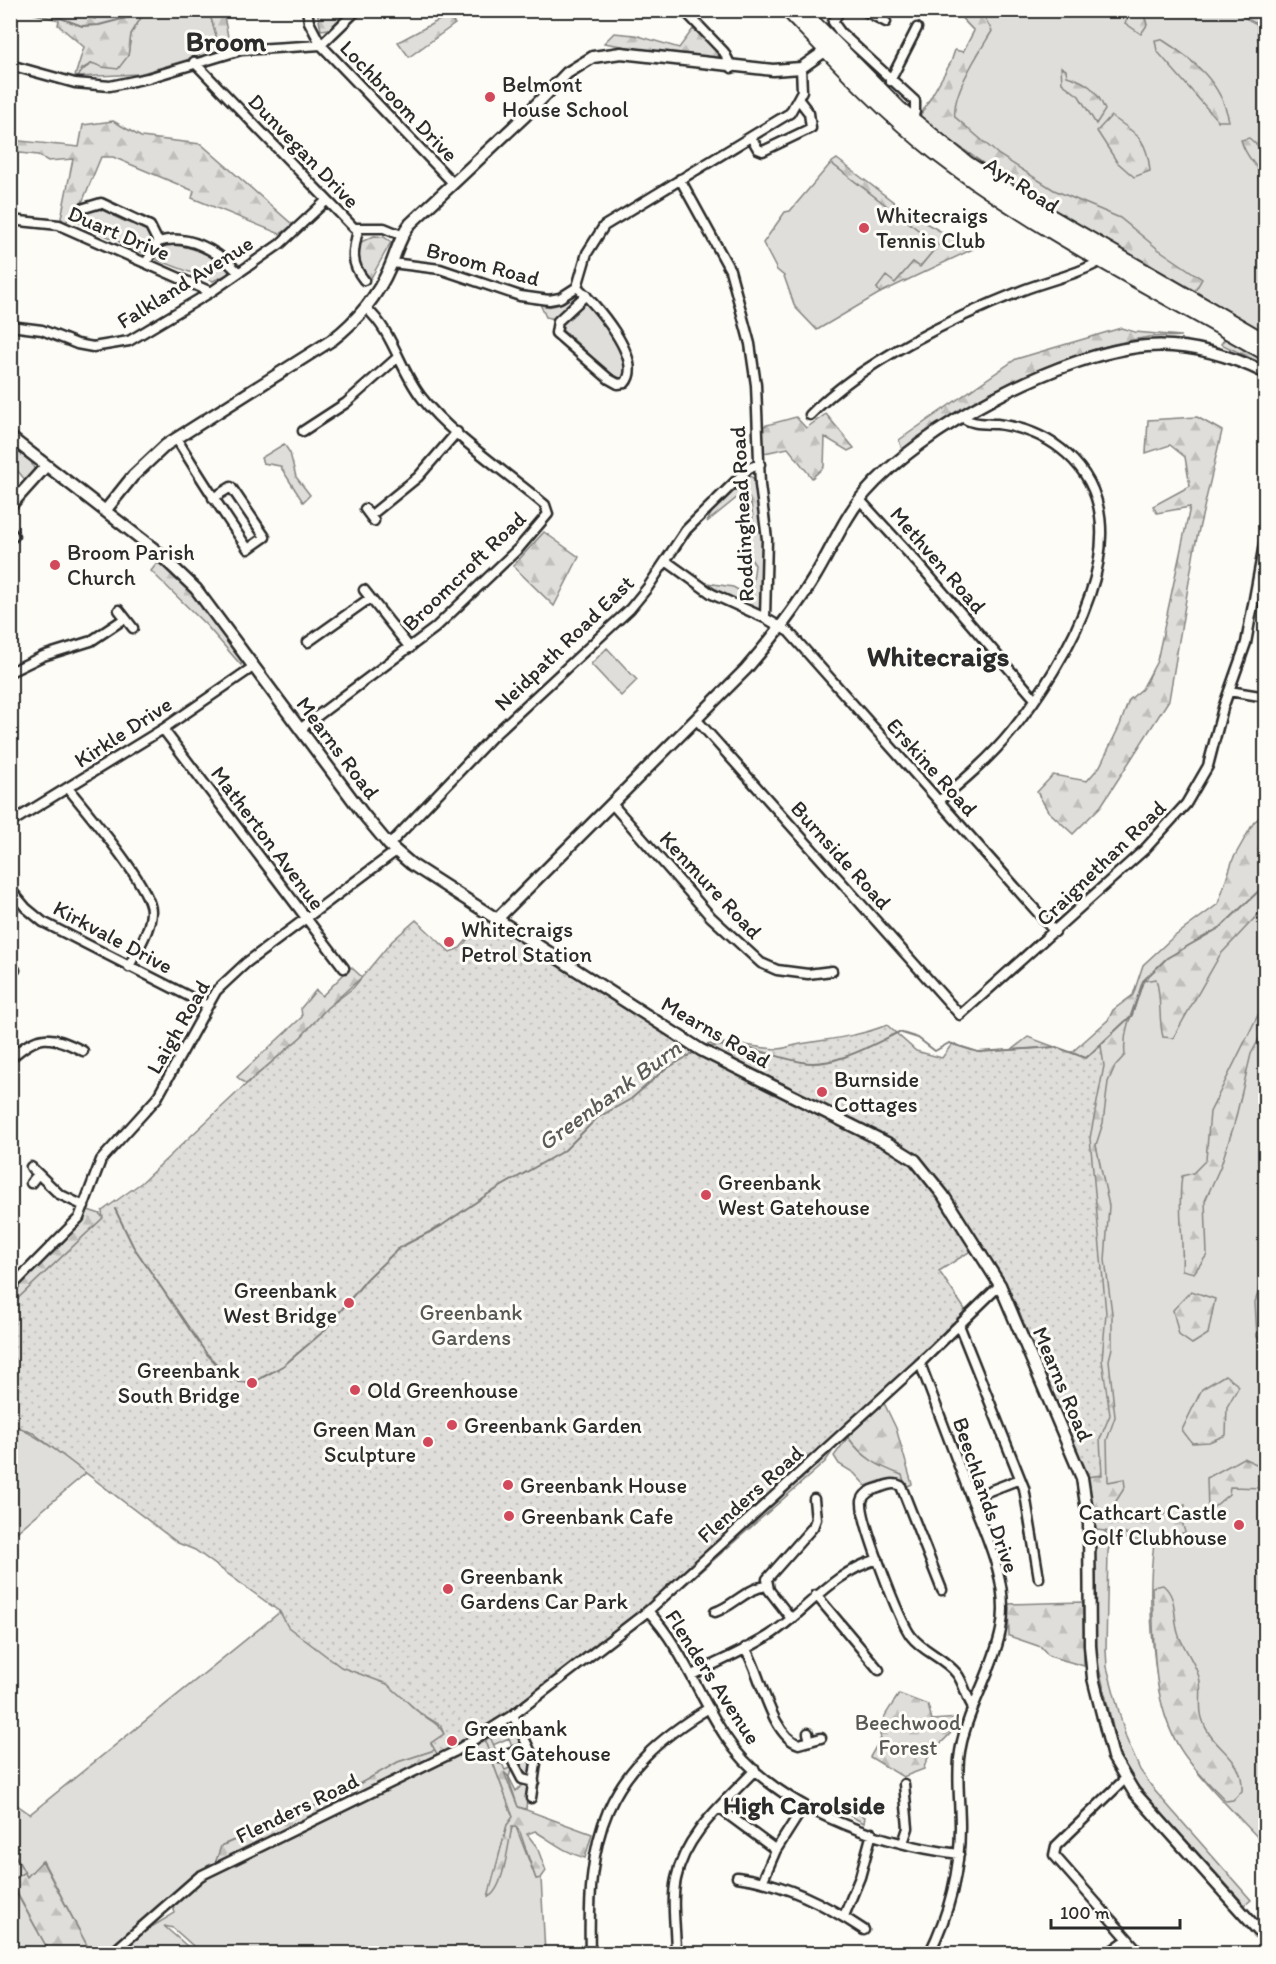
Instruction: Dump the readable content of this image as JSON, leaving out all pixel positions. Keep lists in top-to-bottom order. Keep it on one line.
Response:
{"streets":{"main road":["Ayr Road"],"street":["Lochbroom Drive","Dunvegan Drive","Duart Drive","Broom Road","Falkland Avenue","Roddinghead Road","Methven Road","Broomcroft Road","Neidpath Road East","Kirkle Drive","Mearns Road","Erskine Road","Matherton Avenue","Burnside Road","Craignethan Road","Kenmure Road","Kirkvale Drive","Laigh Road","Flenders Road","Beechlands Drive","Flenders Avenue"]},"crossings":[["Dunvegan Drive","Falkland Avenue"],["Duart Drive","Falkland Avenue"],["Broom Road","Broomcroft Road"],["Broom Road","Mearns Road"],["Roddinghead Road","Neidpath Road East"],["Roddinghead Road","Erskine Road"],["Broomcroft Road","Mearns Road"],["Neidpath Road East","Mearns Road"],["Neidpath Road East","Laigh Road"],["Kirkle Drive","Mearns Road"],["Kirkle Drive","Matherton Avenue"],["Mearns Road","Laigh Road"],["Mearns Road","Flenders Road"],["Erskine Road","Craignethan Road"],["Matherton Avenue","Laigh Road"],["Burnside Road","Craignethan Road"],["Kirkvale Drive","Laigh Road"],["Flenders Road","Beechlands Drive"],["Flenders Road","Flenders Avenue"],["Beechlands Drive","Flenders Avenue"]],"districts":["Broom","Whitecraigs","High Carolside"],"water":["Greenbank Burn"],"parks":["Greenbank Gardens","Beechwood Forest"],"places":["Belmont House School","Whitecraigs Tennis Club","Broom Parish Church","Whitecraigs Petrol Station","Burnside Cottages","Greenbank West Gatehouse","Greenbank West Bridge","Greenbank South Bridge","Old Greenhouse","Greenbank Garden","Green Man Sculpture","Greenbank House","Greenbank Cafe","Cathcart Castle Golf Clubhouse","Greenbank Gardens Car Park","Greenbank East Gatehouse"],"scale_bar":"100 m"}
